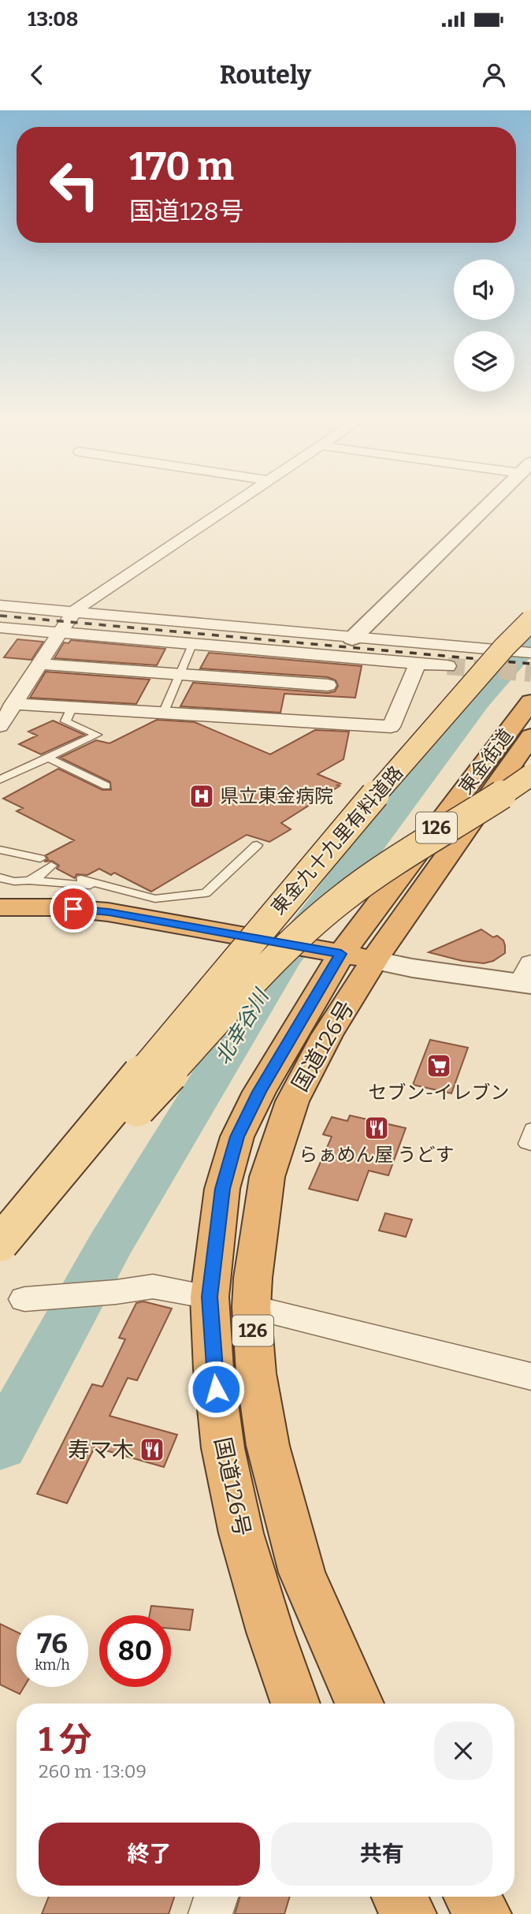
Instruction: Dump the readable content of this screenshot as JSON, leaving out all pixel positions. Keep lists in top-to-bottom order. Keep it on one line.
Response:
{"streets":{"highway":["東金街道","126","国道126号"],"main road":["東金九十九里有料道路"]},"crossings":[["東金街道","国道126号"]],"water":["北幸谷川"],"places":{"hospital":["県立東金病院"],"supermarket":["セブン-イレブン"],"restaurant":["らぁめん屋 うどす","寿マ木"]},"page":{"status":"13:08","header":"Routely","turn":["170 m","国道128号"],"speed":"76 km/h","limit":"80","heading":["1 分","260 m · 13:09"],"buttons":["終了","共有"]}}
